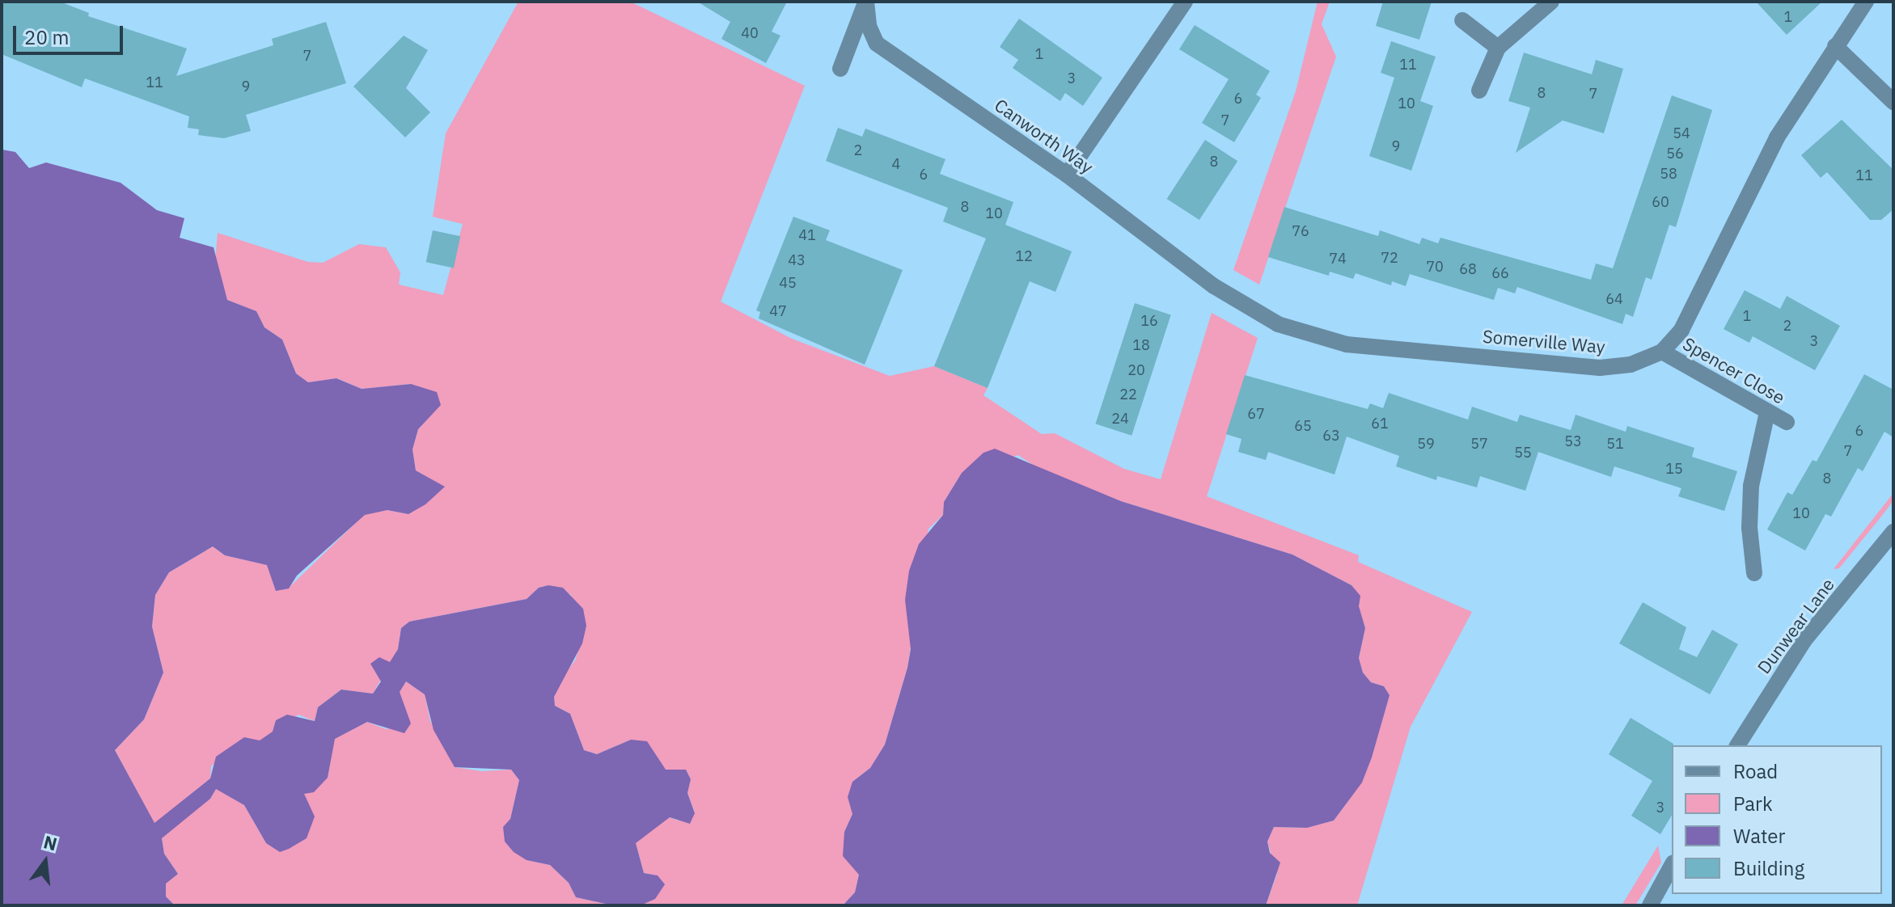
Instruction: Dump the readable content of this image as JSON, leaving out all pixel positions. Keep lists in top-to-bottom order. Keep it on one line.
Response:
{"streets":{"street":["Canworth Way","Somerville Way","Spencer Close","Dunwear Lane"]},"crossings":[["Canworth Way","Somerville Way"],["Somerville Way","Spencer Close"]],"house_numbers":["1","40","1","7","11","3","11","9","8","7","6","10","7","54","9","2","56","8","4","58","6","11","60","8","10","76","41","12","72","74","43","70","68","66","45","64","47","1","16","2","3","18","20","22","67","24","61","65","6","63","53","59","57","51","7","55","15","8","10","3"],"legend":["Road","Park","Water","Building"],"scale_bar":"20 m","north":"top"}
